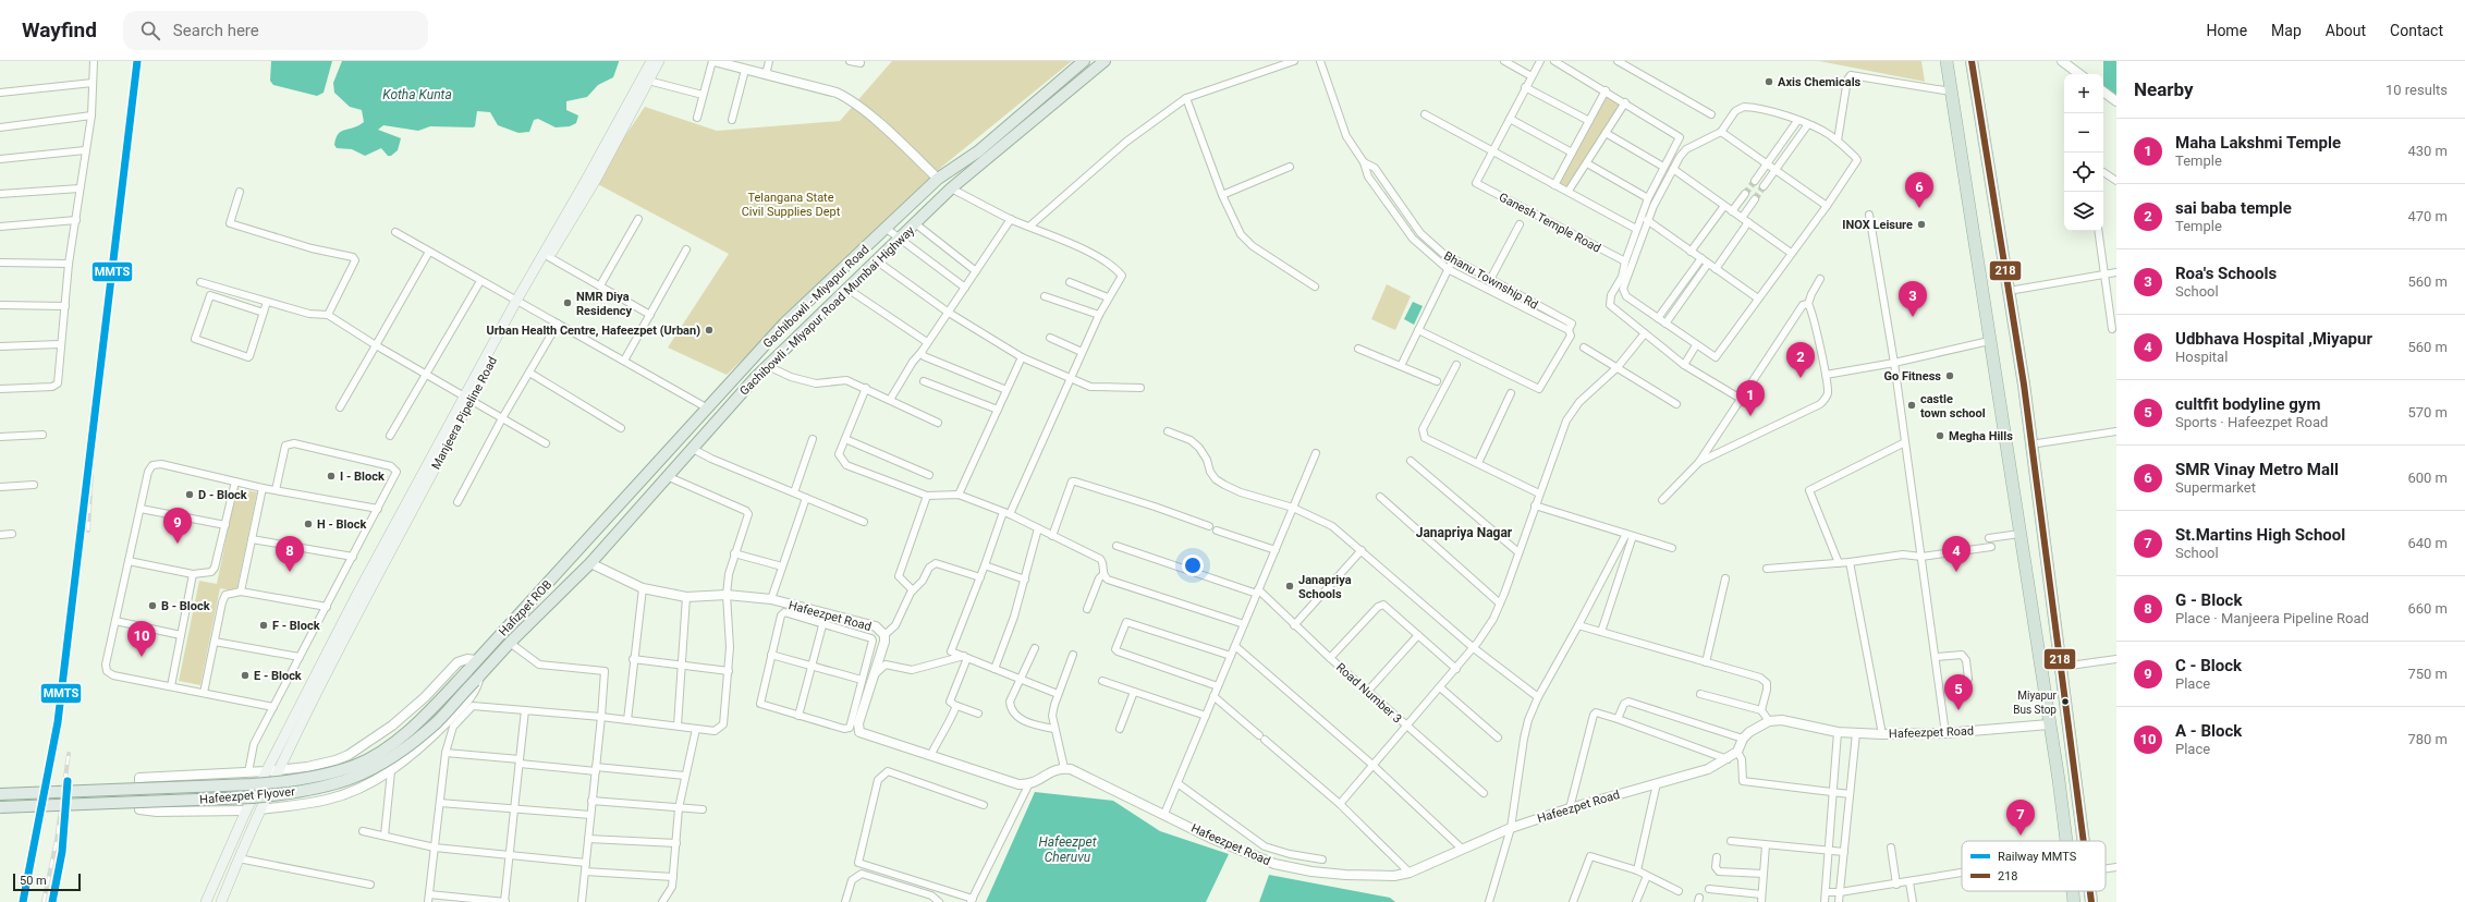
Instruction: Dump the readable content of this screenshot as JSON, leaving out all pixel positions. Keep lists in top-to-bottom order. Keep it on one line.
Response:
{"streets":{"main road":["Gachibowli - Miyapur Road","Gachibowli - Miyapur Road Mumbai Highway","Manjeera Pipeline Road","Hafizpet ROB","Hafeezpet Flyover"],"street":["Ganesh Temple Road","Bhanu Township Rd","Hafeezpet Road","Road Number 3"]},"crossings":[["Gachibowli - Miyapur Road","Hafizpet ROB"],["Gachibowli - Miyapur Road Mumbai Highway","Hafeezpet Road"],["Gachibowli - Miyapur Road Mumbai Highway","Hafeezpet Flyover"],["Hafizpet ROB","Hafeezpet Flyover"]],"districts":["Janapriya Nagar"],"water":["Kotha Kunta","Hafeezpet Cheruvu"],"parks":["Telangana State Civil Supplies Dept"],"places":["Axis Chemicals","INOX Leisure","NMR Diya Residency","Urban Health Centre, Hafeezpet (Urban)","Go Fitness","castle town school","Megha Hills","I - Block","D - Block","H - Block","Janapriya Schools","B - Block","F - Block","E - Block","Miyapur Bus Stop"],"lines":["rail line MMTS","transit line 218"],"legend":["Railway MMTS","218"],"scale_bar":"50 m","page":{"header":"Wayfind","search":"Search here","nav":["Home","Map","About","Contact"],"heading":["Nearby","10 results"],"map_buttons":["+","−"],"list":[{"mark":"1","name":"Maha Lakshmi Temple","note":"Temple","value":"430 m"},{"mark":"2","name":"sai baba temple","note":"Temple","value":"470 m"},{"mark":"3","name":"Roa's Schools","note":"School","value":"560 m"},{"mark":"4","name":"Udbhava Hospital ,Miyapur","note":"Hospital","value":"560 m"},{"mark":"5","name":"cultfit bodyline gym","note":"Sports · Hafeezpet Road","value":"570 m"},{"mark":"6","name":"SMR Vinay Metro Mall","note":"Supermarket","value":"600 m"},{"mark":"7","name":"St.Martins High School","note":"School","value":"640 m"},{"mark":"8","name":"G - Block","note":"Place · Manjeera Pipeline Road","value":"660 m"},{"mark":"9","name":"C - Block","note":"Place","value":"750 m"},{"mark":"10","name":"A - Block","note":"Place","value":"780 m"}],"pins":["6","3","2","1","9","4","8","10","5","7"],"scale":"50 m"}}
